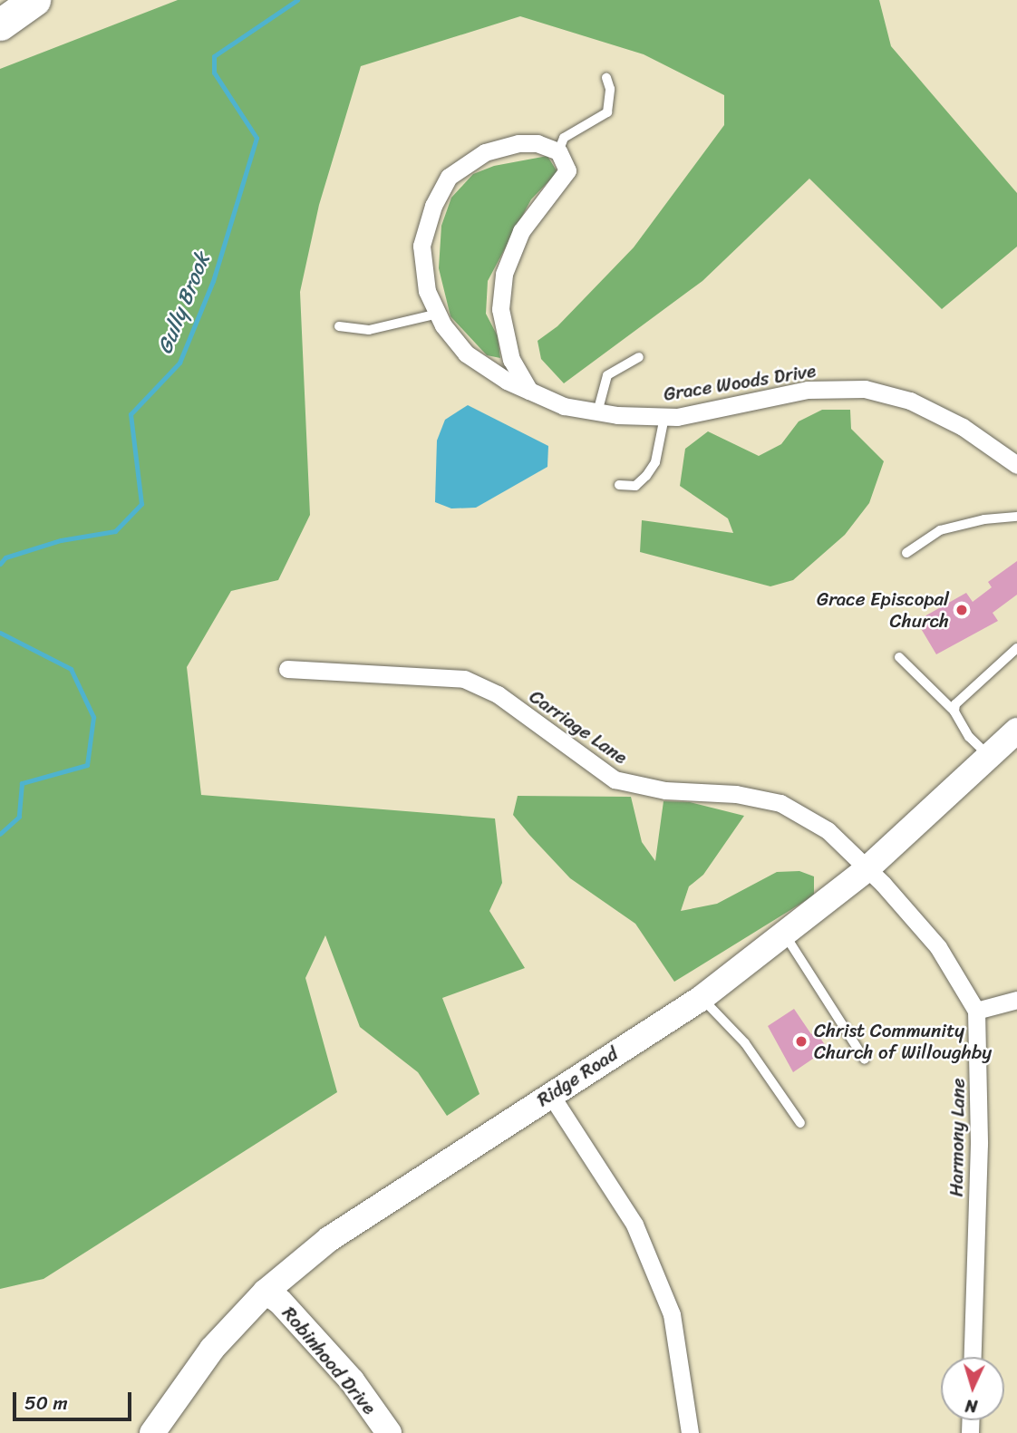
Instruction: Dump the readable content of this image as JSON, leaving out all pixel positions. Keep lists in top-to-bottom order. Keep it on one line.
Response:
{"streets":{"main road":["Ridge Road","Robinhood Drive"],"street":["Grace Woods Drive","Carriage Lane","Harmony Lane"]},"crossings":[["Carriage Lane","Ridge Road"],["Carriage Lane","Harmony Lane"],["Ridge Road","Harmony Lane"],["Ridge Road","Robinhood Drive"]],"water":["Gully Brook"],"places":["Grace Episcopal Church","Christ Community Church of Willoughby"],"scale_bar":"50 m","north":"bottom"}
